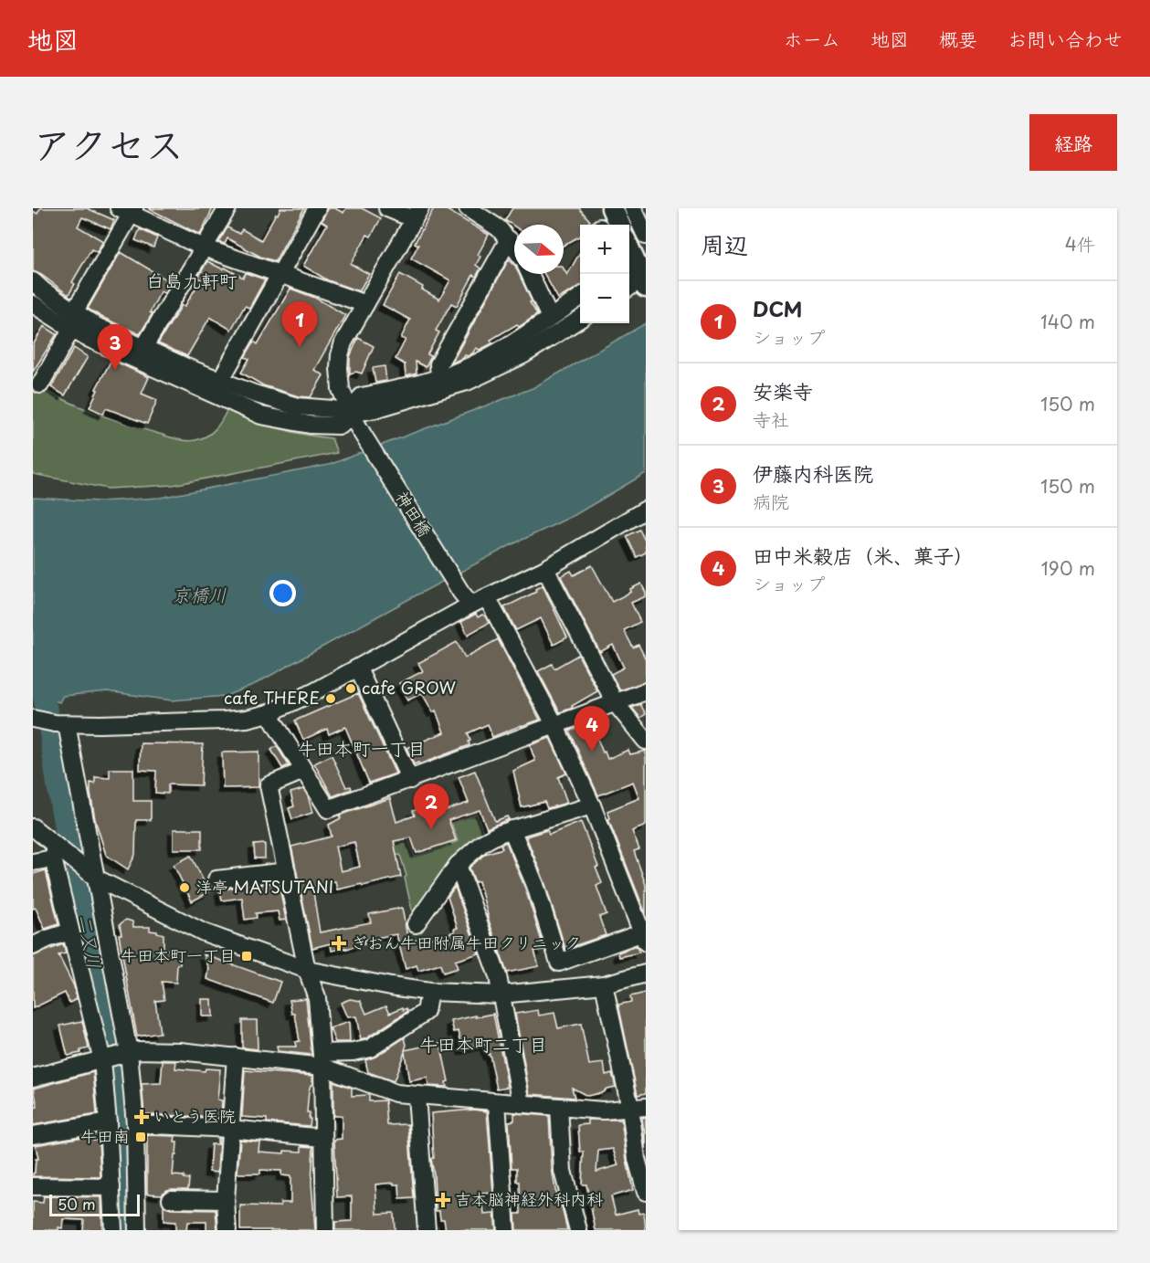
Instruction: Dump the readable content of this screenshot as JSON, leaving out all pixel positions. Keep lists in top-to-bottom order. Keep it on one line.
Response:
{"streets":{"street":["神田橋"]},"districts":["白島九軒町","牛田本町一丁目","牛田本町二丁目"],"water":["京橋川","二又川"],"places":{"other":["cafe GROW","cafe THERE","洋亭 MATSUTANI"],"health":["ぎおん牛田附属牛田クリニック","いとう医院","吉本脳神経外科内科"],"transit":["牛田本町一丁目","牛田南"]},"scale_bar":"50 m","north":"right","page":{"header":"地図","nav":["ホーム","地図","概要","お問い合わせ"],"title":"アクセス","buttons":"経路","heading":["周辺","4件"],"map_buttons":["+","−"],"list":[{"mark":"1","name":"DCM","note":"ショップ","value":"140 m"},{"mark":"2","name":"安楽寺","note":"寺社","value":"150 m"},{"mark":"3","name":"伊藤内科医院","note":"病院","value":"150 m"},{"mark":"4","name":"田中米穀店（米、菓子）","note":"ショップ","value":"190 m"}],"pins":["1","3","4","2"],"scale":"50 m"}}
